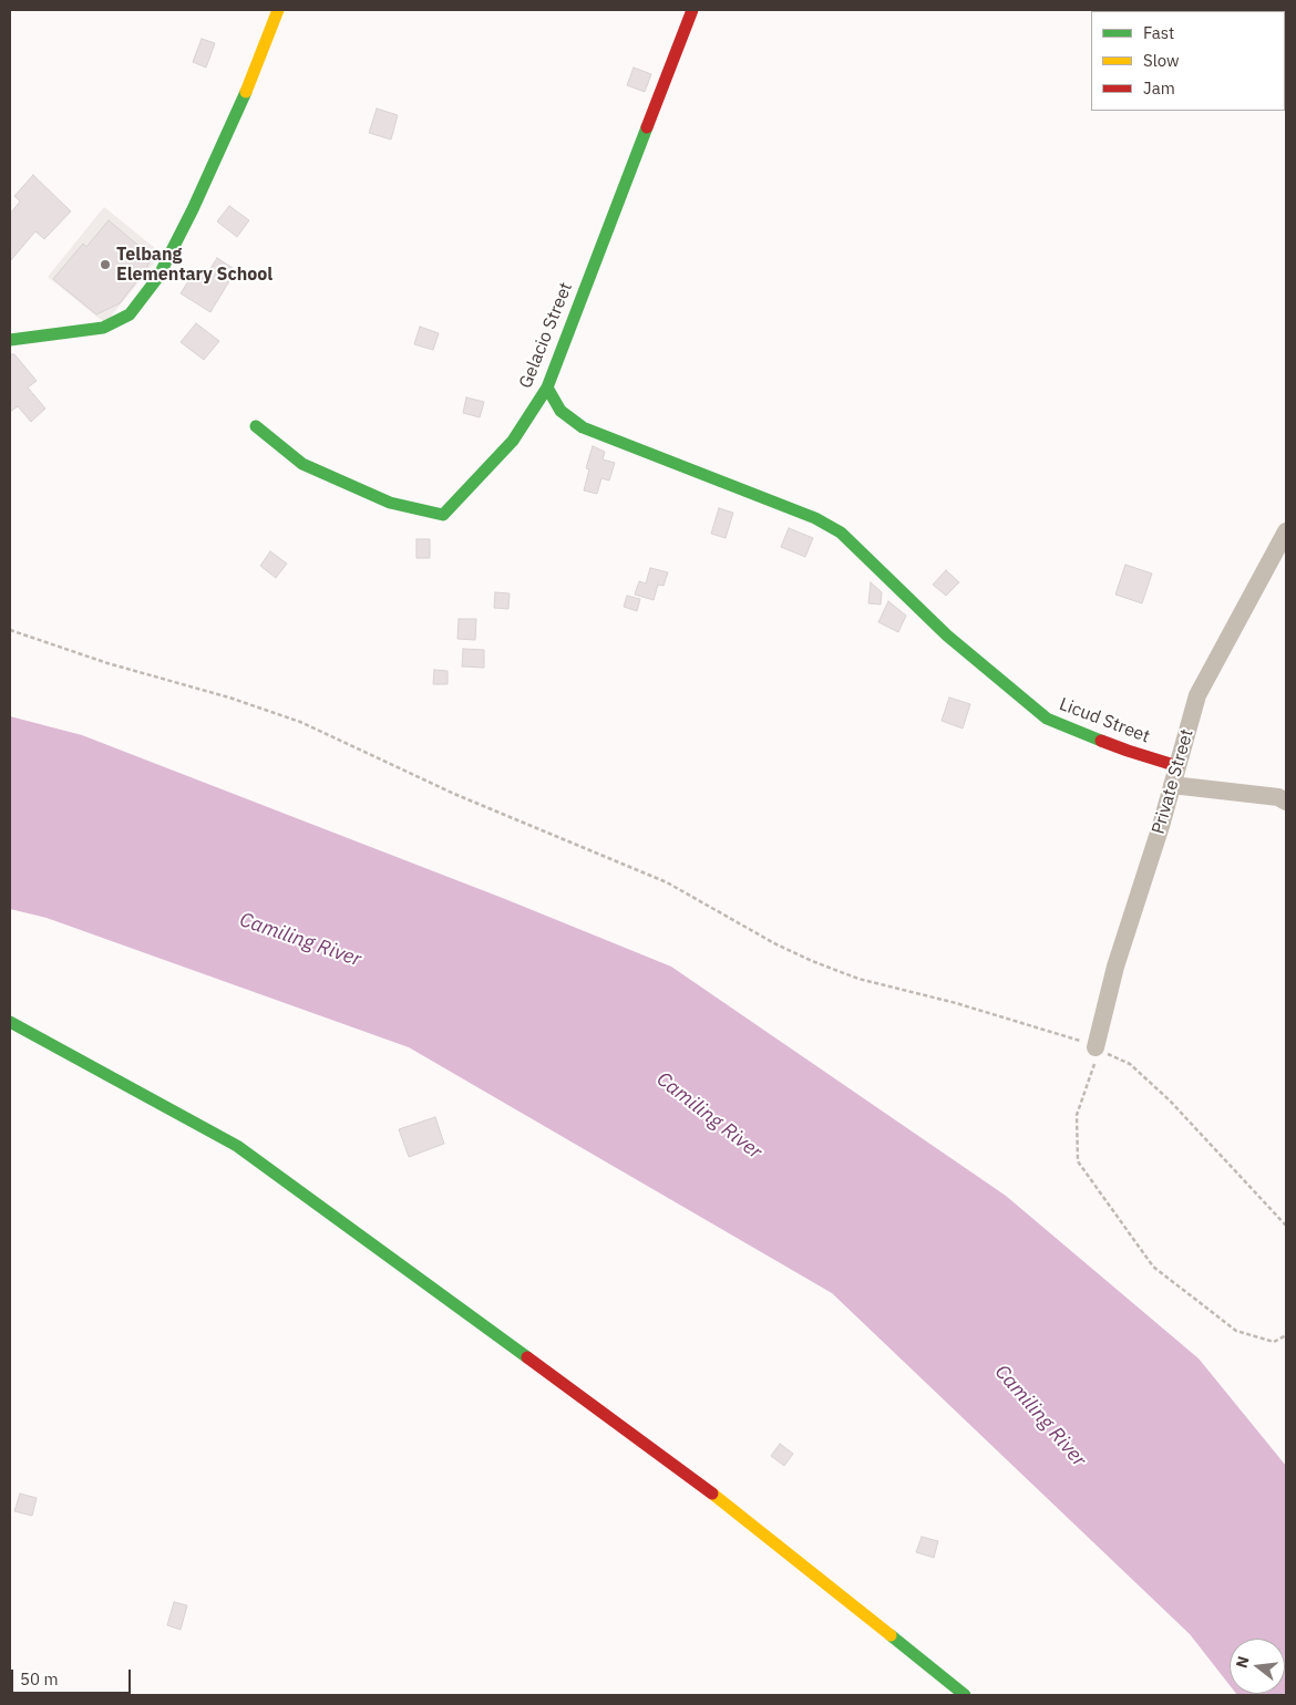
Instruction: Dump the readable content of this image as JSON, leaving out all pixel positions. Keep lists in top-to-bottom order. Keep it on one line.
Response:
{"streets":{"street":["Gelacio Street","Licud Street","Private Street"]},"crossings":[["Gelacio Street","Licud Street"],["Licud Street","Private Street"]],"water":["Camiling River"],"places":["Telbang Elementary School"],"legend":["Fast","Slow","Jam"],"scale_bar":"50 m","north":"left"}
